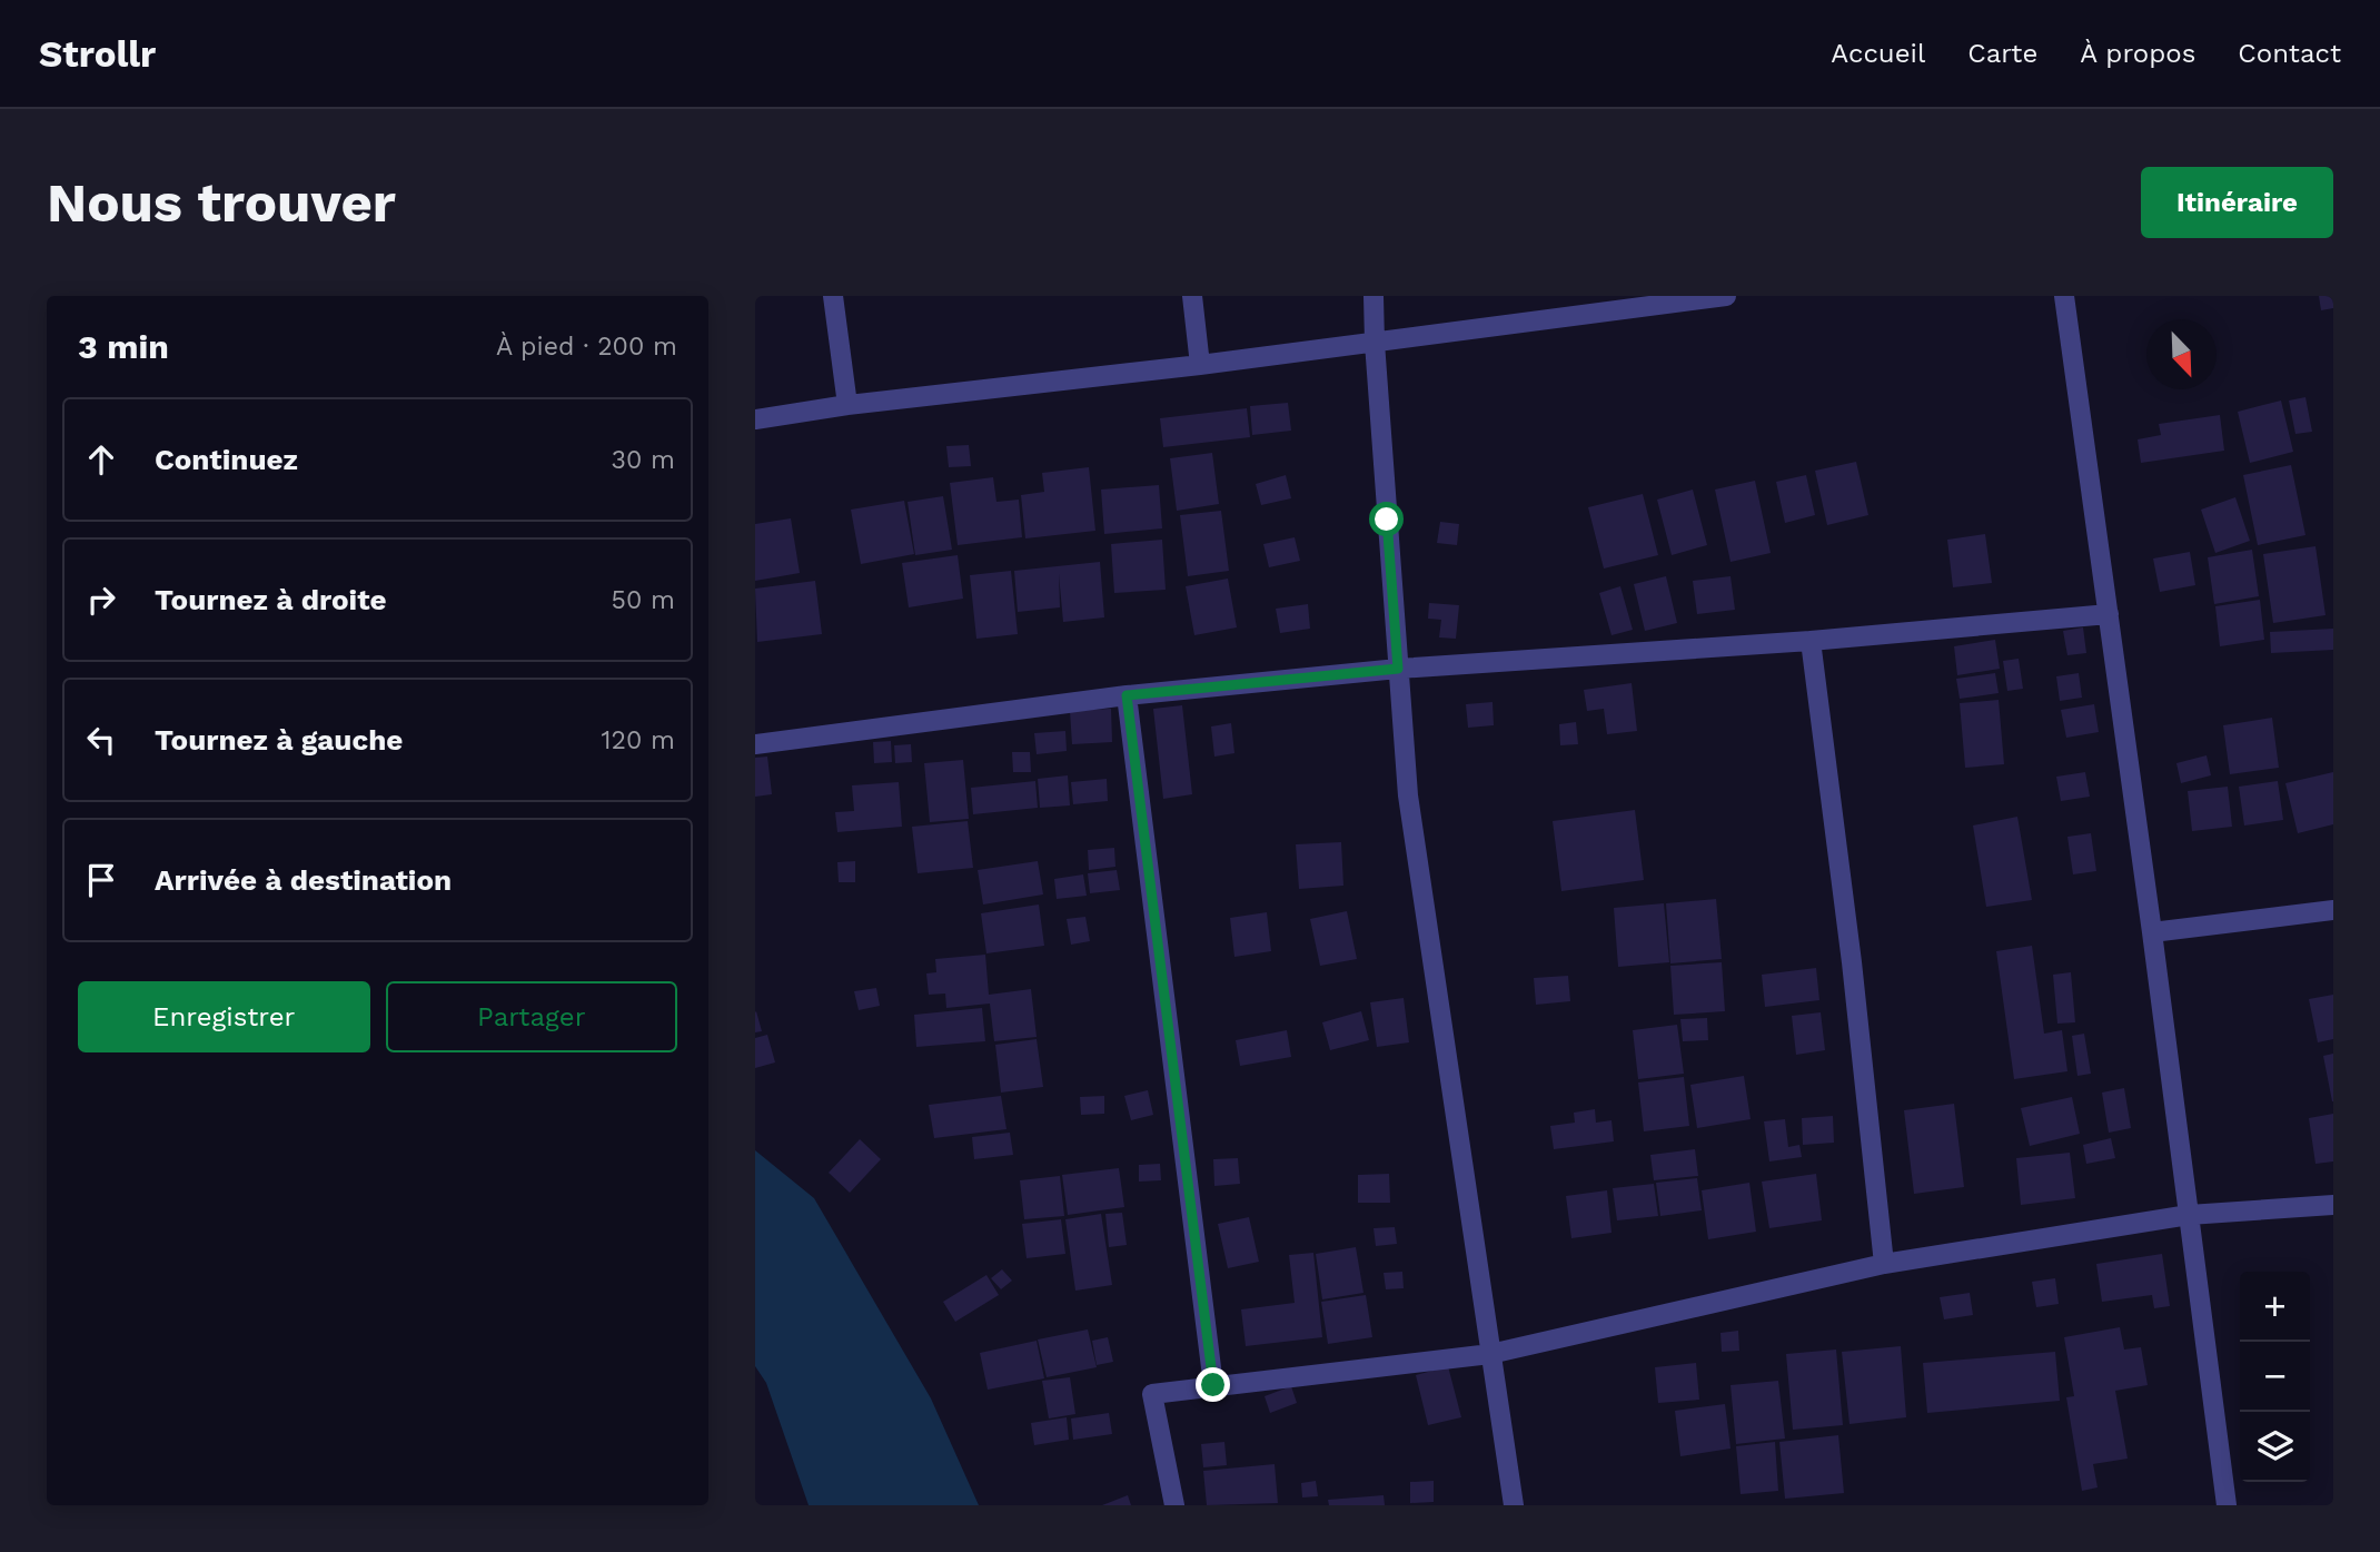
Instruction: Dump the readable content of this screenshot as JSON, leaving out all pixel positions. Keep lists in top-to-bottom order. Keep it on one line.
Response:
{"north":"bottom right","page":{"header":"Strollr","nav":["Accueil","Carte","À propos","Contact"],"buttons":["Itinéraire",["Enregistrer","Partager"]],"title":"Nous trouver","heading":["3 min","À pied · 200 m"],"list":[["Continuez","30 m"],["Tournez à droite","50 m"],["Tournez à gauche","120 m"],"Arrivée à destination"],"map_buttons":["+","−"]}}
